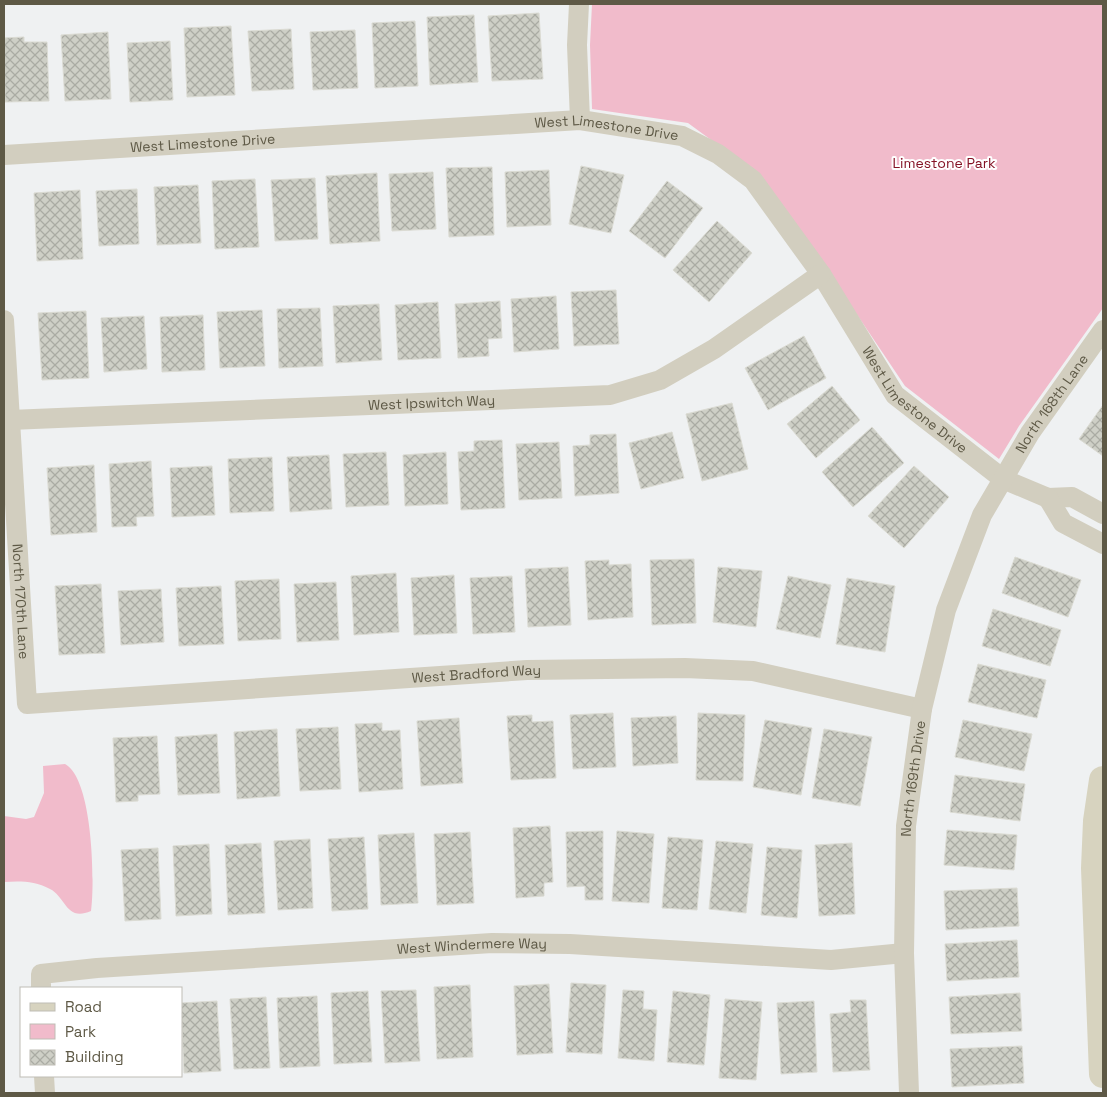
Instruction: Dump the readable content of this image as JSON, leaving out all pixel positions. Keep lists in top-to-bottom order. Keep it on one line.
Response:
{"streets":{"street":["West Limestone Drive","West Ipswitch Way","North 168th Lane","North 170th Lane","West Bradford Way","North 169th Drive","West Windermere Way"]},"crossings":[["West Limestone Drive","West Ipswitch Way"],["West Limestone Drive","North 168th Lane"],["West Limestone Drive","North 169th Drive"],["West Ipswitch Way","North 170th Lane"],["North 168th Lane","North 169th Drive"],["North 170th Lane","West Bradford Way"],["West Bradford Way","North 169th Drive"],["North 169th Drive","West Windermere Way"]],"parks":["Limestone Park"],"legend":["Road","Park","Building"]}
